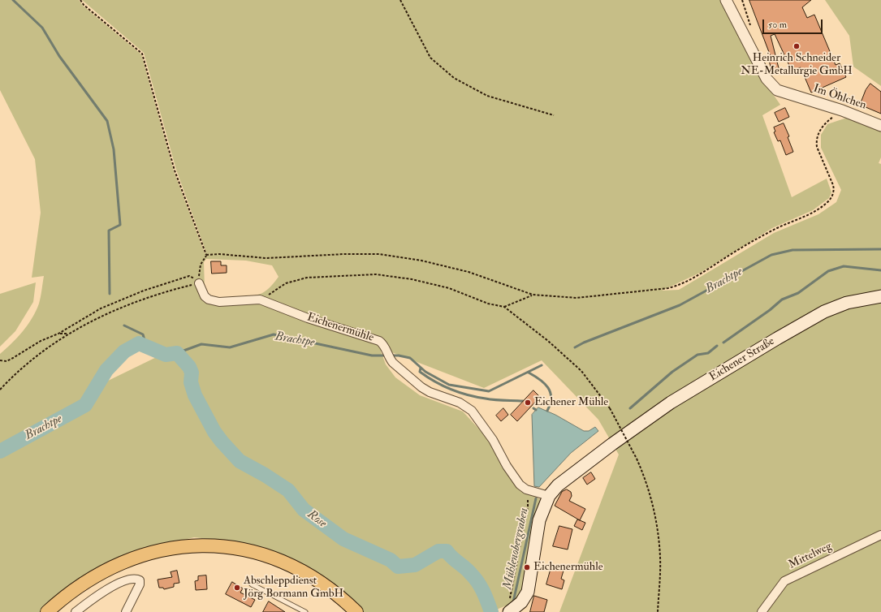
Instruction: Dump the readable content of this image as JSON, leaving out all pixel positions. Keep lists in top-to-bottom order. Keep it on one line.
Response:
{"streets":{"main road":["Eichener Straße"],"street":["Im Öhlchen","Eichenermühle","Mittelweg"]},"crossings":[["Eichenermühle","Eichener Straße"]],"water":["Brachtpe","Rose","Mühlenobergraben"],"places":["Heinrich Schneider NE-Metallurgie GmbH","Eichener Mühle","Eichenermühle","Abschleppdienst Jörg Bormann GmbH"],"scale_bar":"50 m"}
